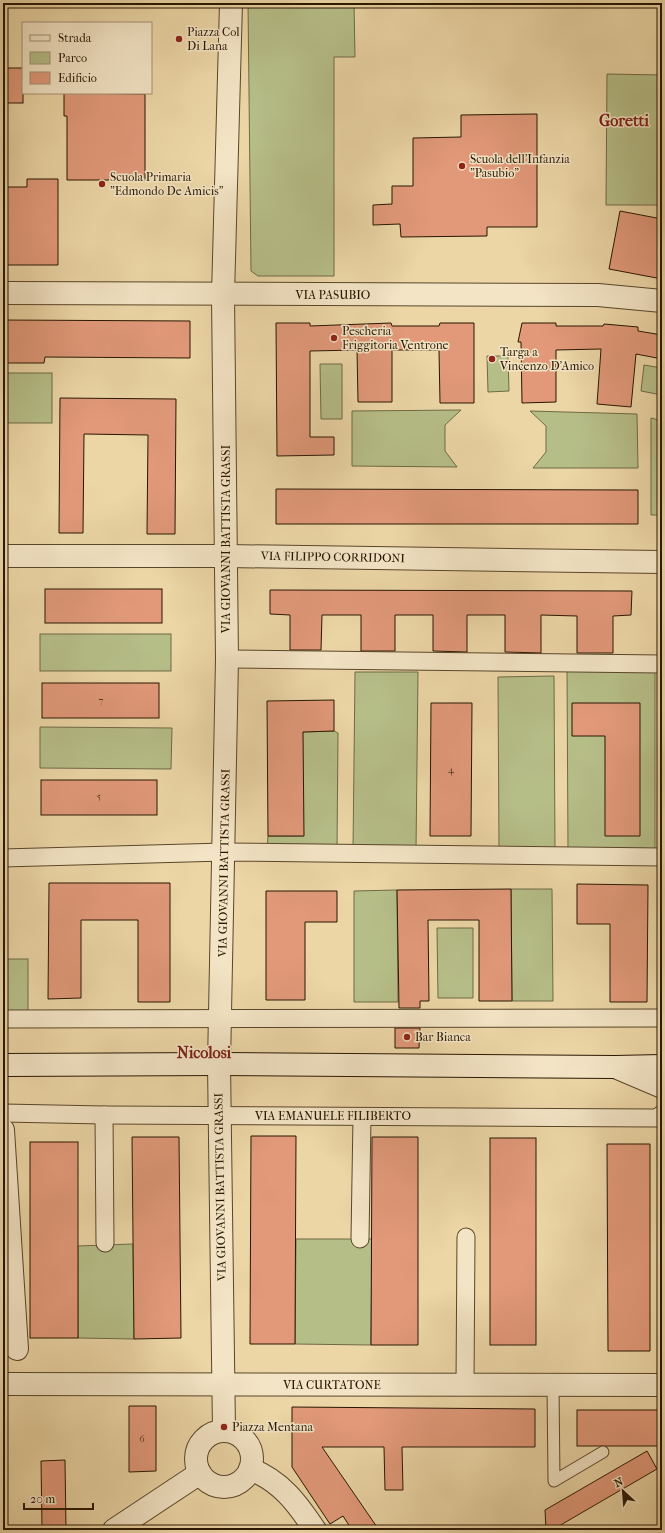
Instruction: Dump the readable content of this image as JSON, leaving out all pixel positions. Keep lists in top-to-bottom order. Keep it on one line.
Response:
{"streets":{"street":["VIA PASUBIO","VIA GIOVANNI BATTISTA GRASSI","VIA FILIPPO CORRIDONI","VIA EMANUELE FILIBERTO","VIA CURTATONE"]},"crossings":[["VIA PASUBIO","VIA GIOVANNI BATTISTA GRASSI"],["VIA GIOVANNI BATTISTA GRASSI","VIA FILIPPO CORRIDONI"],["VIA GIOVANNI BATTISTA GRASSI","VIA EMANUELE FILIBERTO"],["VIA GIOVANNI BATTISTA GRASSI","VIA CURTATONE"]],"districts":["Goretti","Nicolosi"],"places":["Piazza Col Di Lana","Scuola dell'Infanzia \"Pasubio\"","Scuola Primaria \"Edmondo De Amicis\"","Pescheria Friggitoria Ventrone","Targa a Vincenzo D'Amico","Bar Bianca","Piazza Mentana"],"house_numbers":["7","4","5","6"],"legend":["Strada","Parco","Edificio"],"scale_bar":"20 m","north":"top left"}
